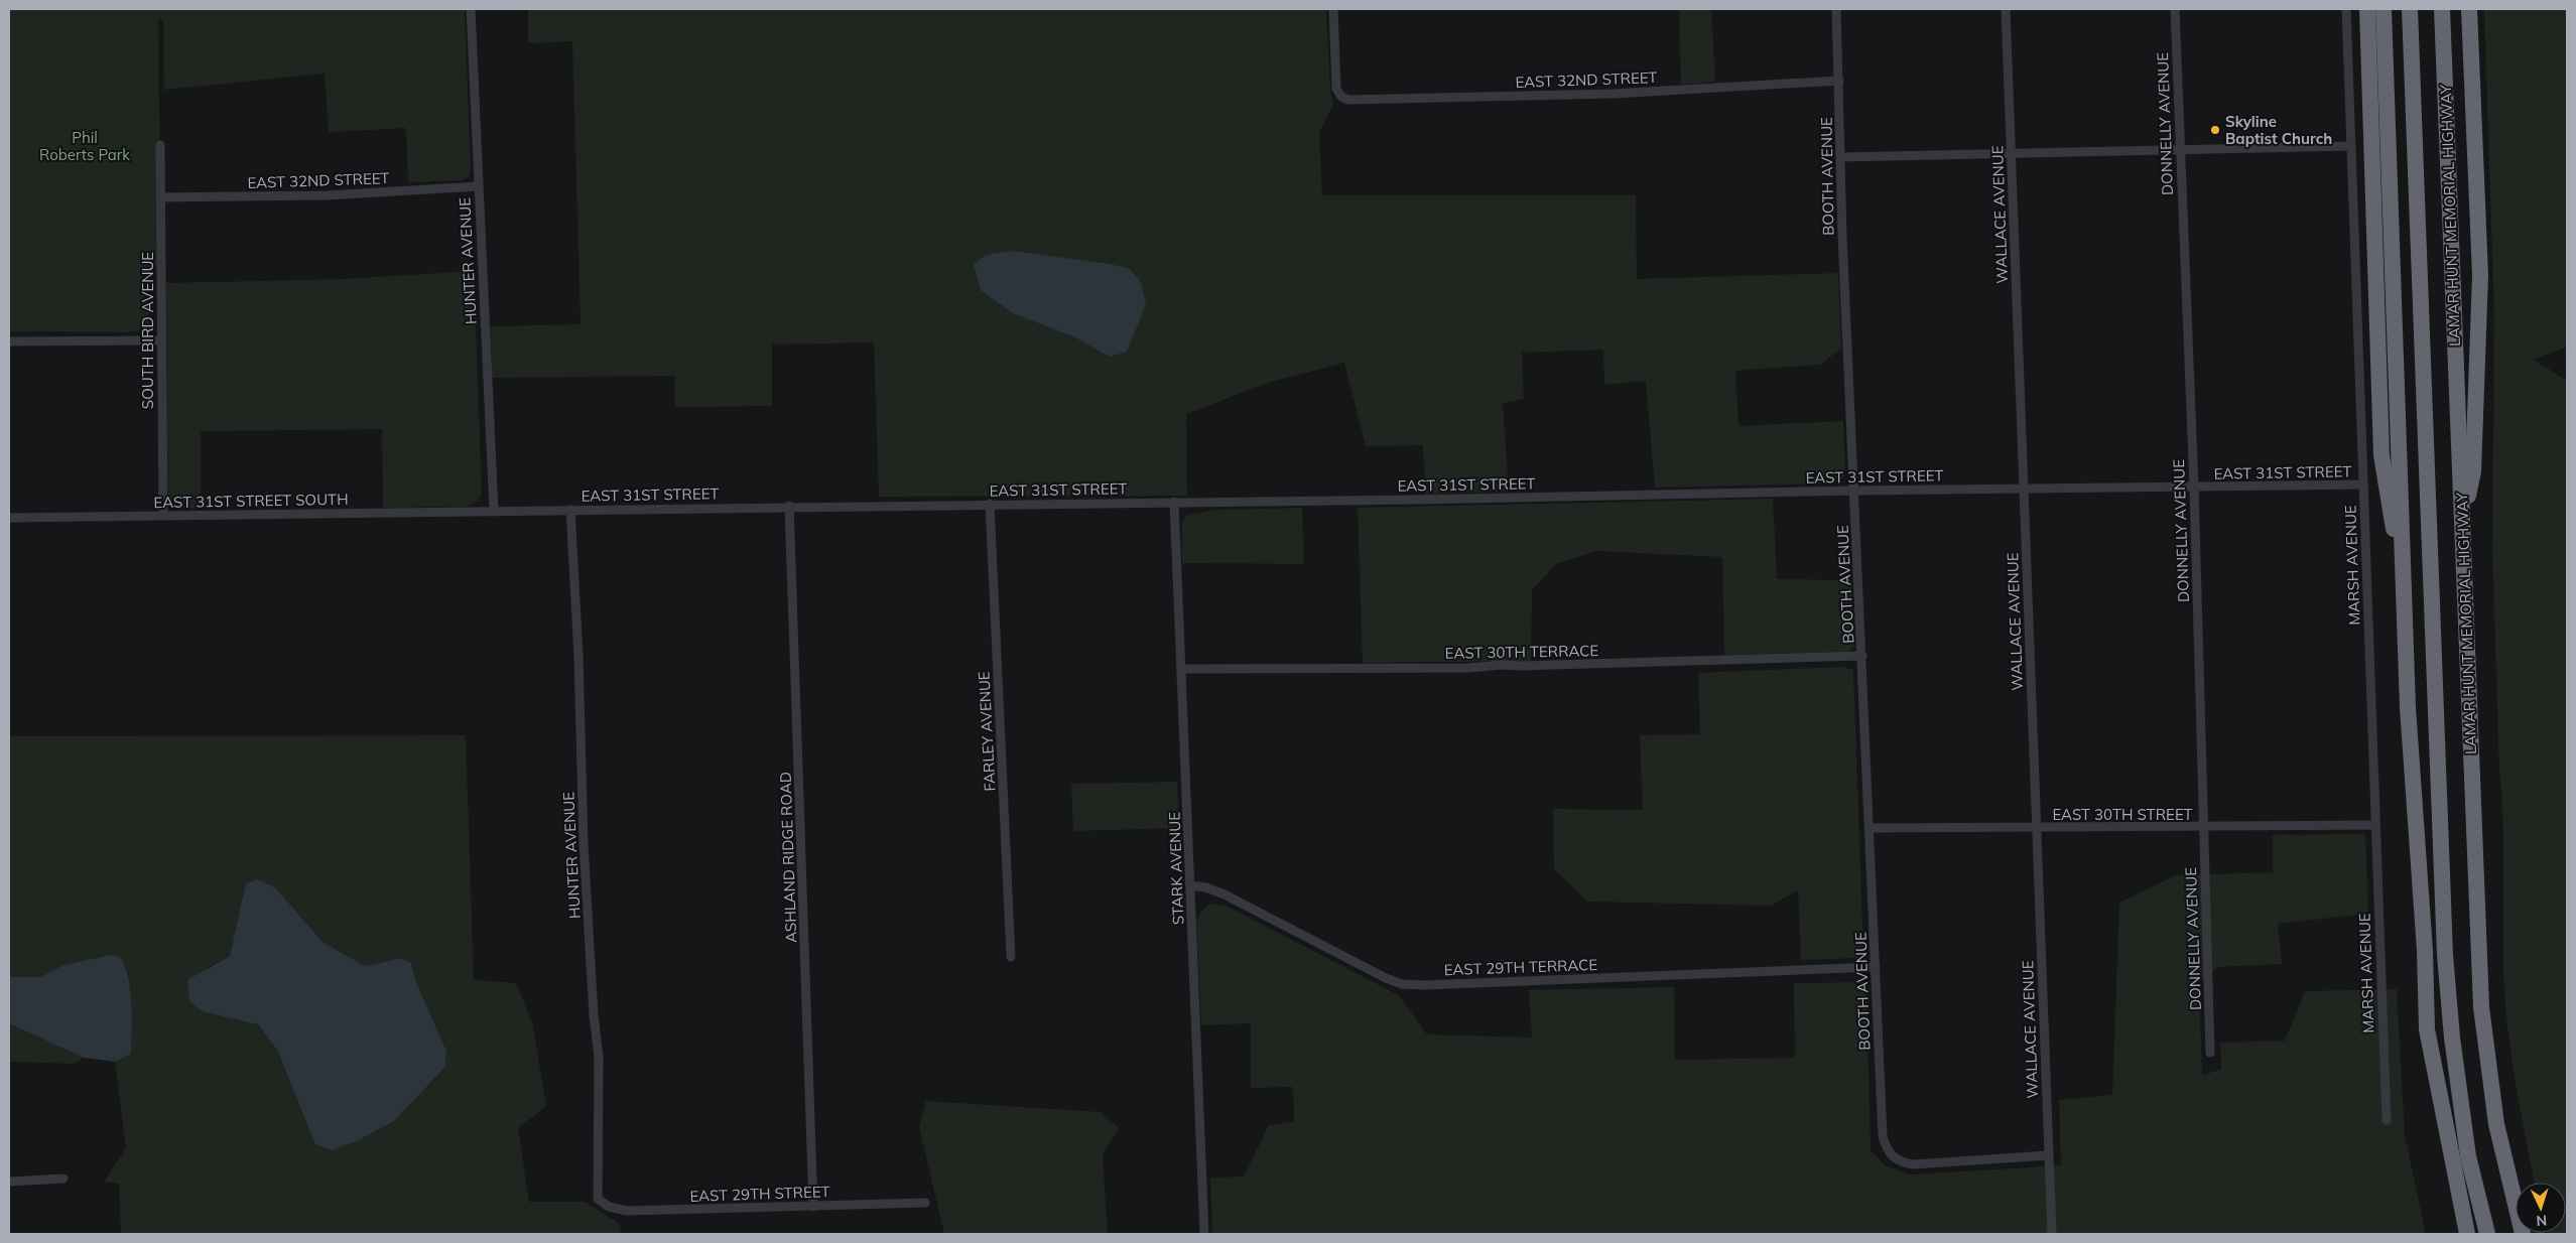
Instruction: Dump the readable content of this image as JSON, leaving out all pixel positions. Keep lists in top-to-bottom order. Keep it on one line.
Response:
{"streets":{"highway":["LAMAR HUNT MEMORIAL HIGHWAY"],"street":["EAST 32ND STREET","DONNELLY AVENUE","BOOTH AVENUE","WALLACE AVENUE","HUNTER AVENUE","SOUTH BIRD AVENUE","EAST 31ST STREET","EAST 31ST STREET SOUTH","MARSH AVENUE","EAST 30TH TERRACE","FARLEY AVENUE","EAST 30TH STREET","ASHLAND RIDGE ROAD","STARK AVENUE","EAST 29TH TERRACE","EAST 29TH STREET"]},"crossings":[["EAST 32ND STREET","BOOTH AVENUE"],["EAST 32ND STREET","HUNTER AVENUE"],["EAST 32ND STREET","SOUTH BIRD AVENUE"],["DONNELLY AVENUE","EAST 31ST STREET"],["DONNELLY AVENUE","EAST 30TH STREET"],["BOOTH AVENUE","WALLACE AVENUE"],["BOOTH AVENUE","EAST 31ST STREET"],["BOOTH AVENUE","EAST 30TH TERRACE"],["BOOTH AVENUE","EAST 30TH STREET"],["BOOTH AVENUE","EAST 29TH TERRACE"],["WALLACE AVENUE","EAST 31ST STREET"],["WALLACE AVENUE","EAST 30TH STREET"],["HUNTER AVENUE","EAST 31ST STREET"],["HUNTER AVENUE","EAST 31ST STREET SOUTH"],["HUNTER AVENUE","EAST 29TH STREET"],["SOUTH BIRD AVENUE","EAST 31ST STREET SOUTH"],["EAST 31ST STREET","EAST 31ST STREET SOUTH"],["EAST 31ST STREET","MARSH AVENUE"],["EAST 31ST STREET","FARLEY AVENUE"],["EAST 31ST STREET","ASHLAND RIDGE ROAD"],["EAST 31ST STREET","STARK AVENUE"],["MARSH AVENUE","EAST 30TH STREET"],["EAST 30TH TERRACE","STARK AVENUE"],["ASHLAND RIDGE ROAD","EAST 29TH STREET"],["STARK AVENUE","EAST 29TH TERRACE"]],"parks":["Phil Roberts Park"],"places":["Skyline Baptist Church"],"north":"bottom"}
